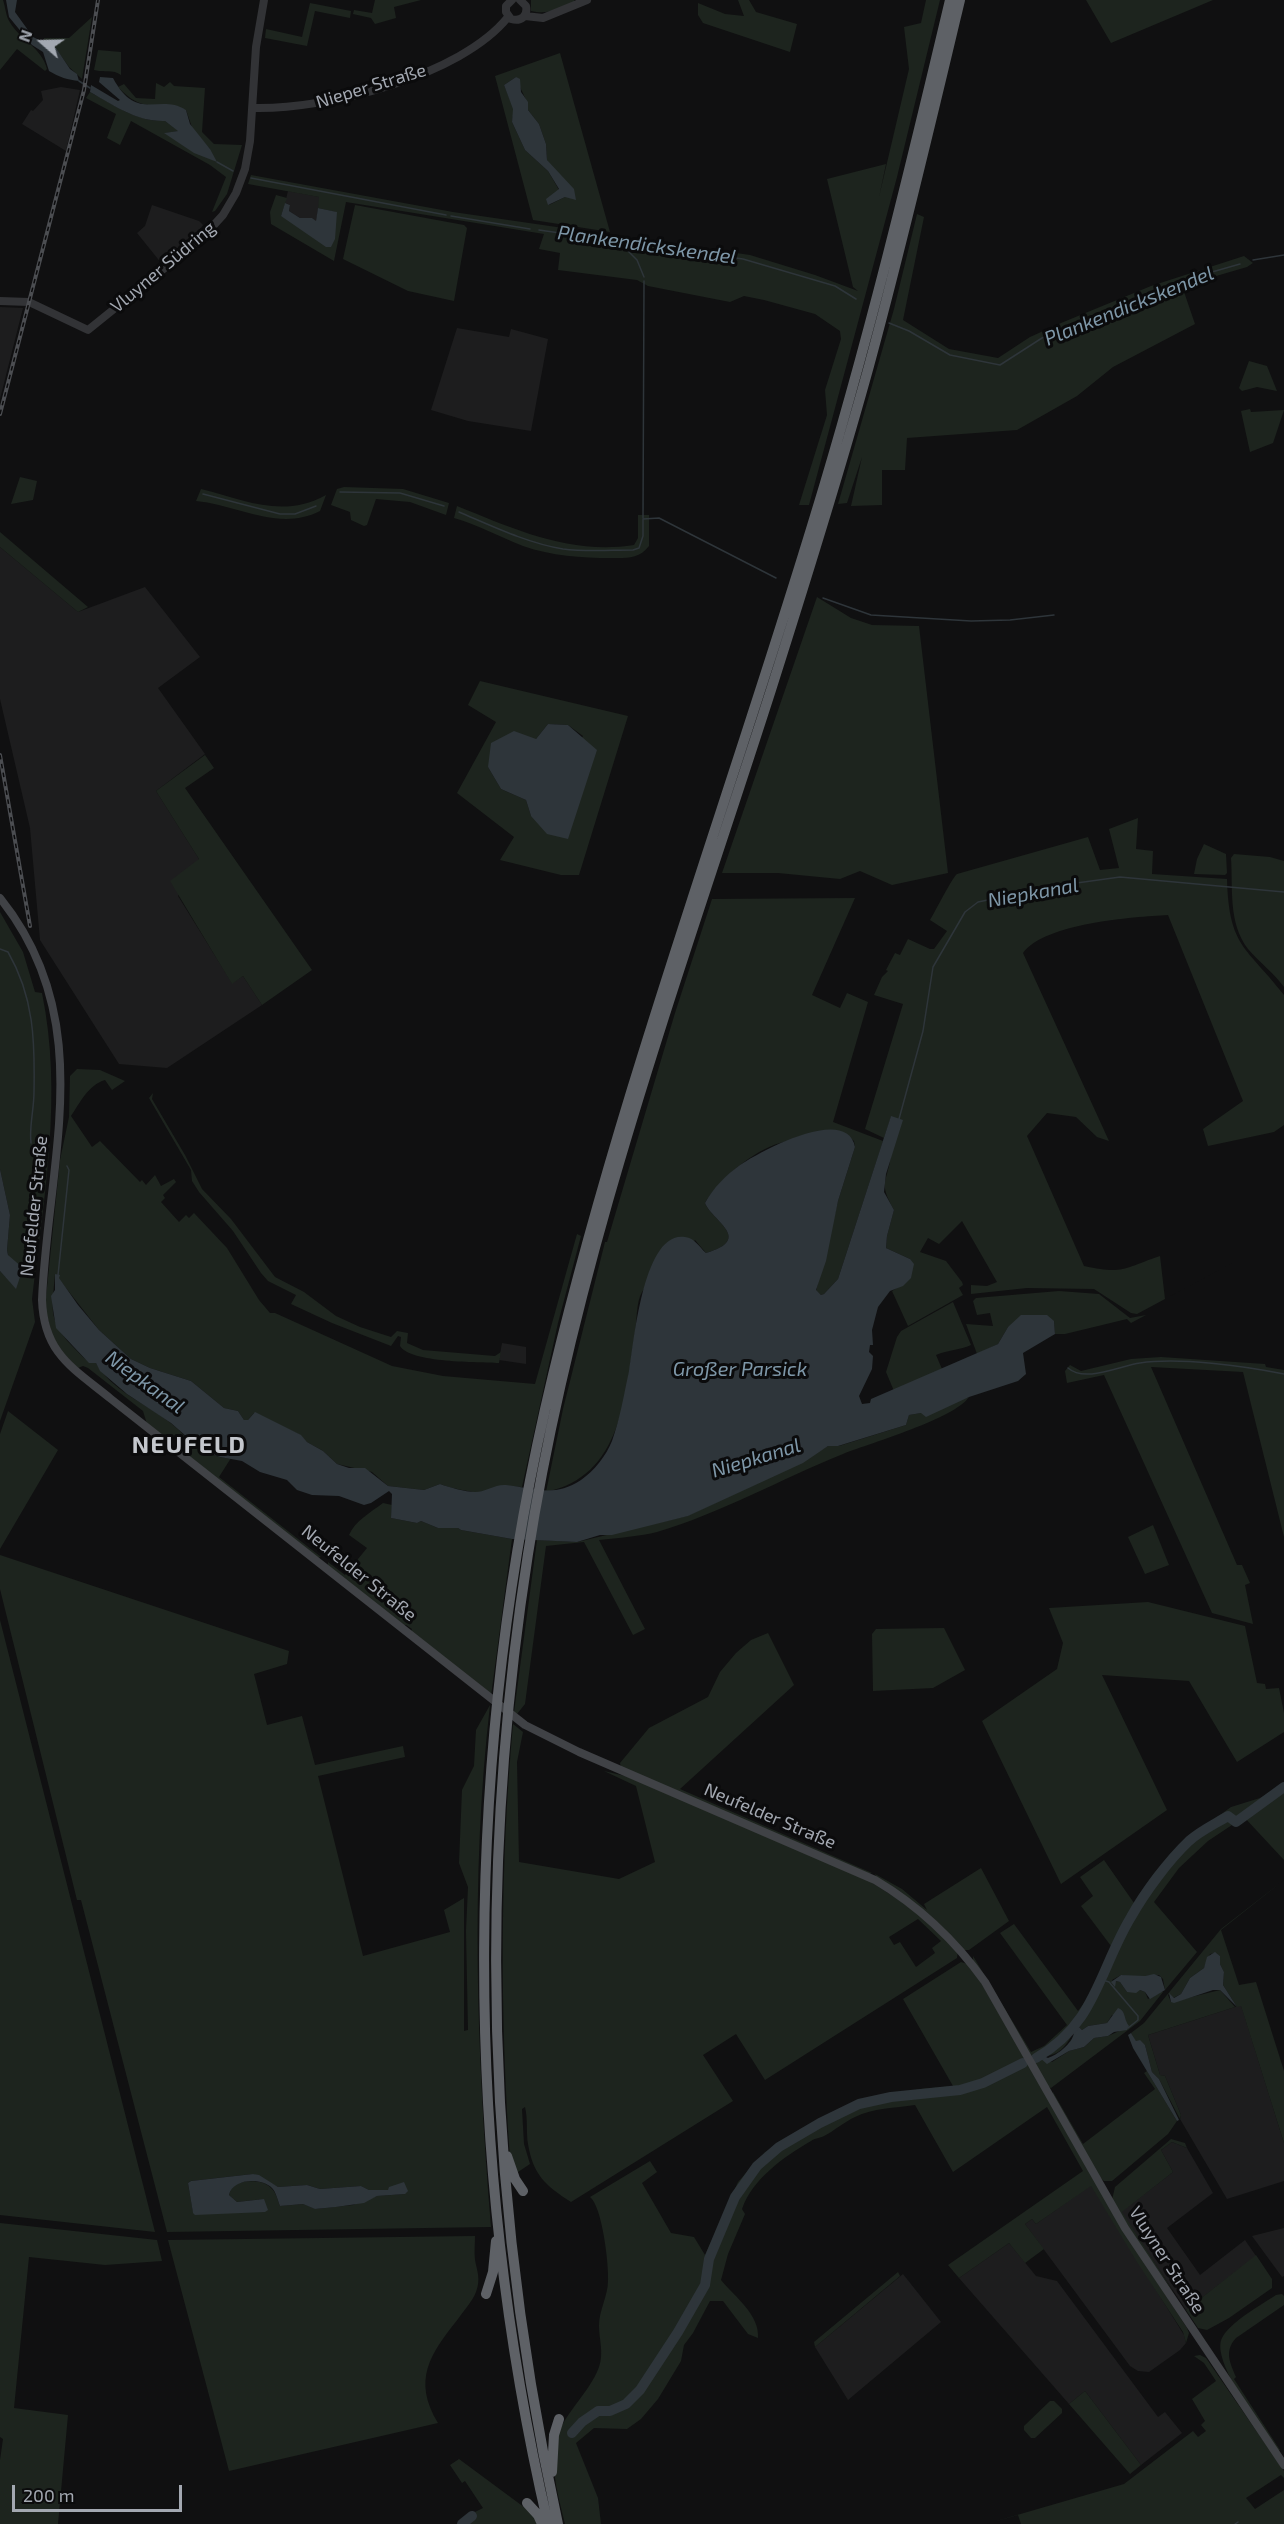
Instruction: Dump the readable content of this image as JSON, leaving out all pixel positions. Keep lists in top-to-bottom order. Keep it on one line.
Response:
{"streets":{"main road":["Neufelder Straße","Vluyner Straße"],"street":["Nieper Straße","Vluyner Südring"]},"crossings":[["Nieper Straße","Vluyner Südring"],["Neufelder Straße","Vluyner Straße"]],"districts":["NEUFELD"],"water":["Plankendickskendel","Niepkanal","Großer Parsick"],"scale_bar":"200 m","north":"left"}
